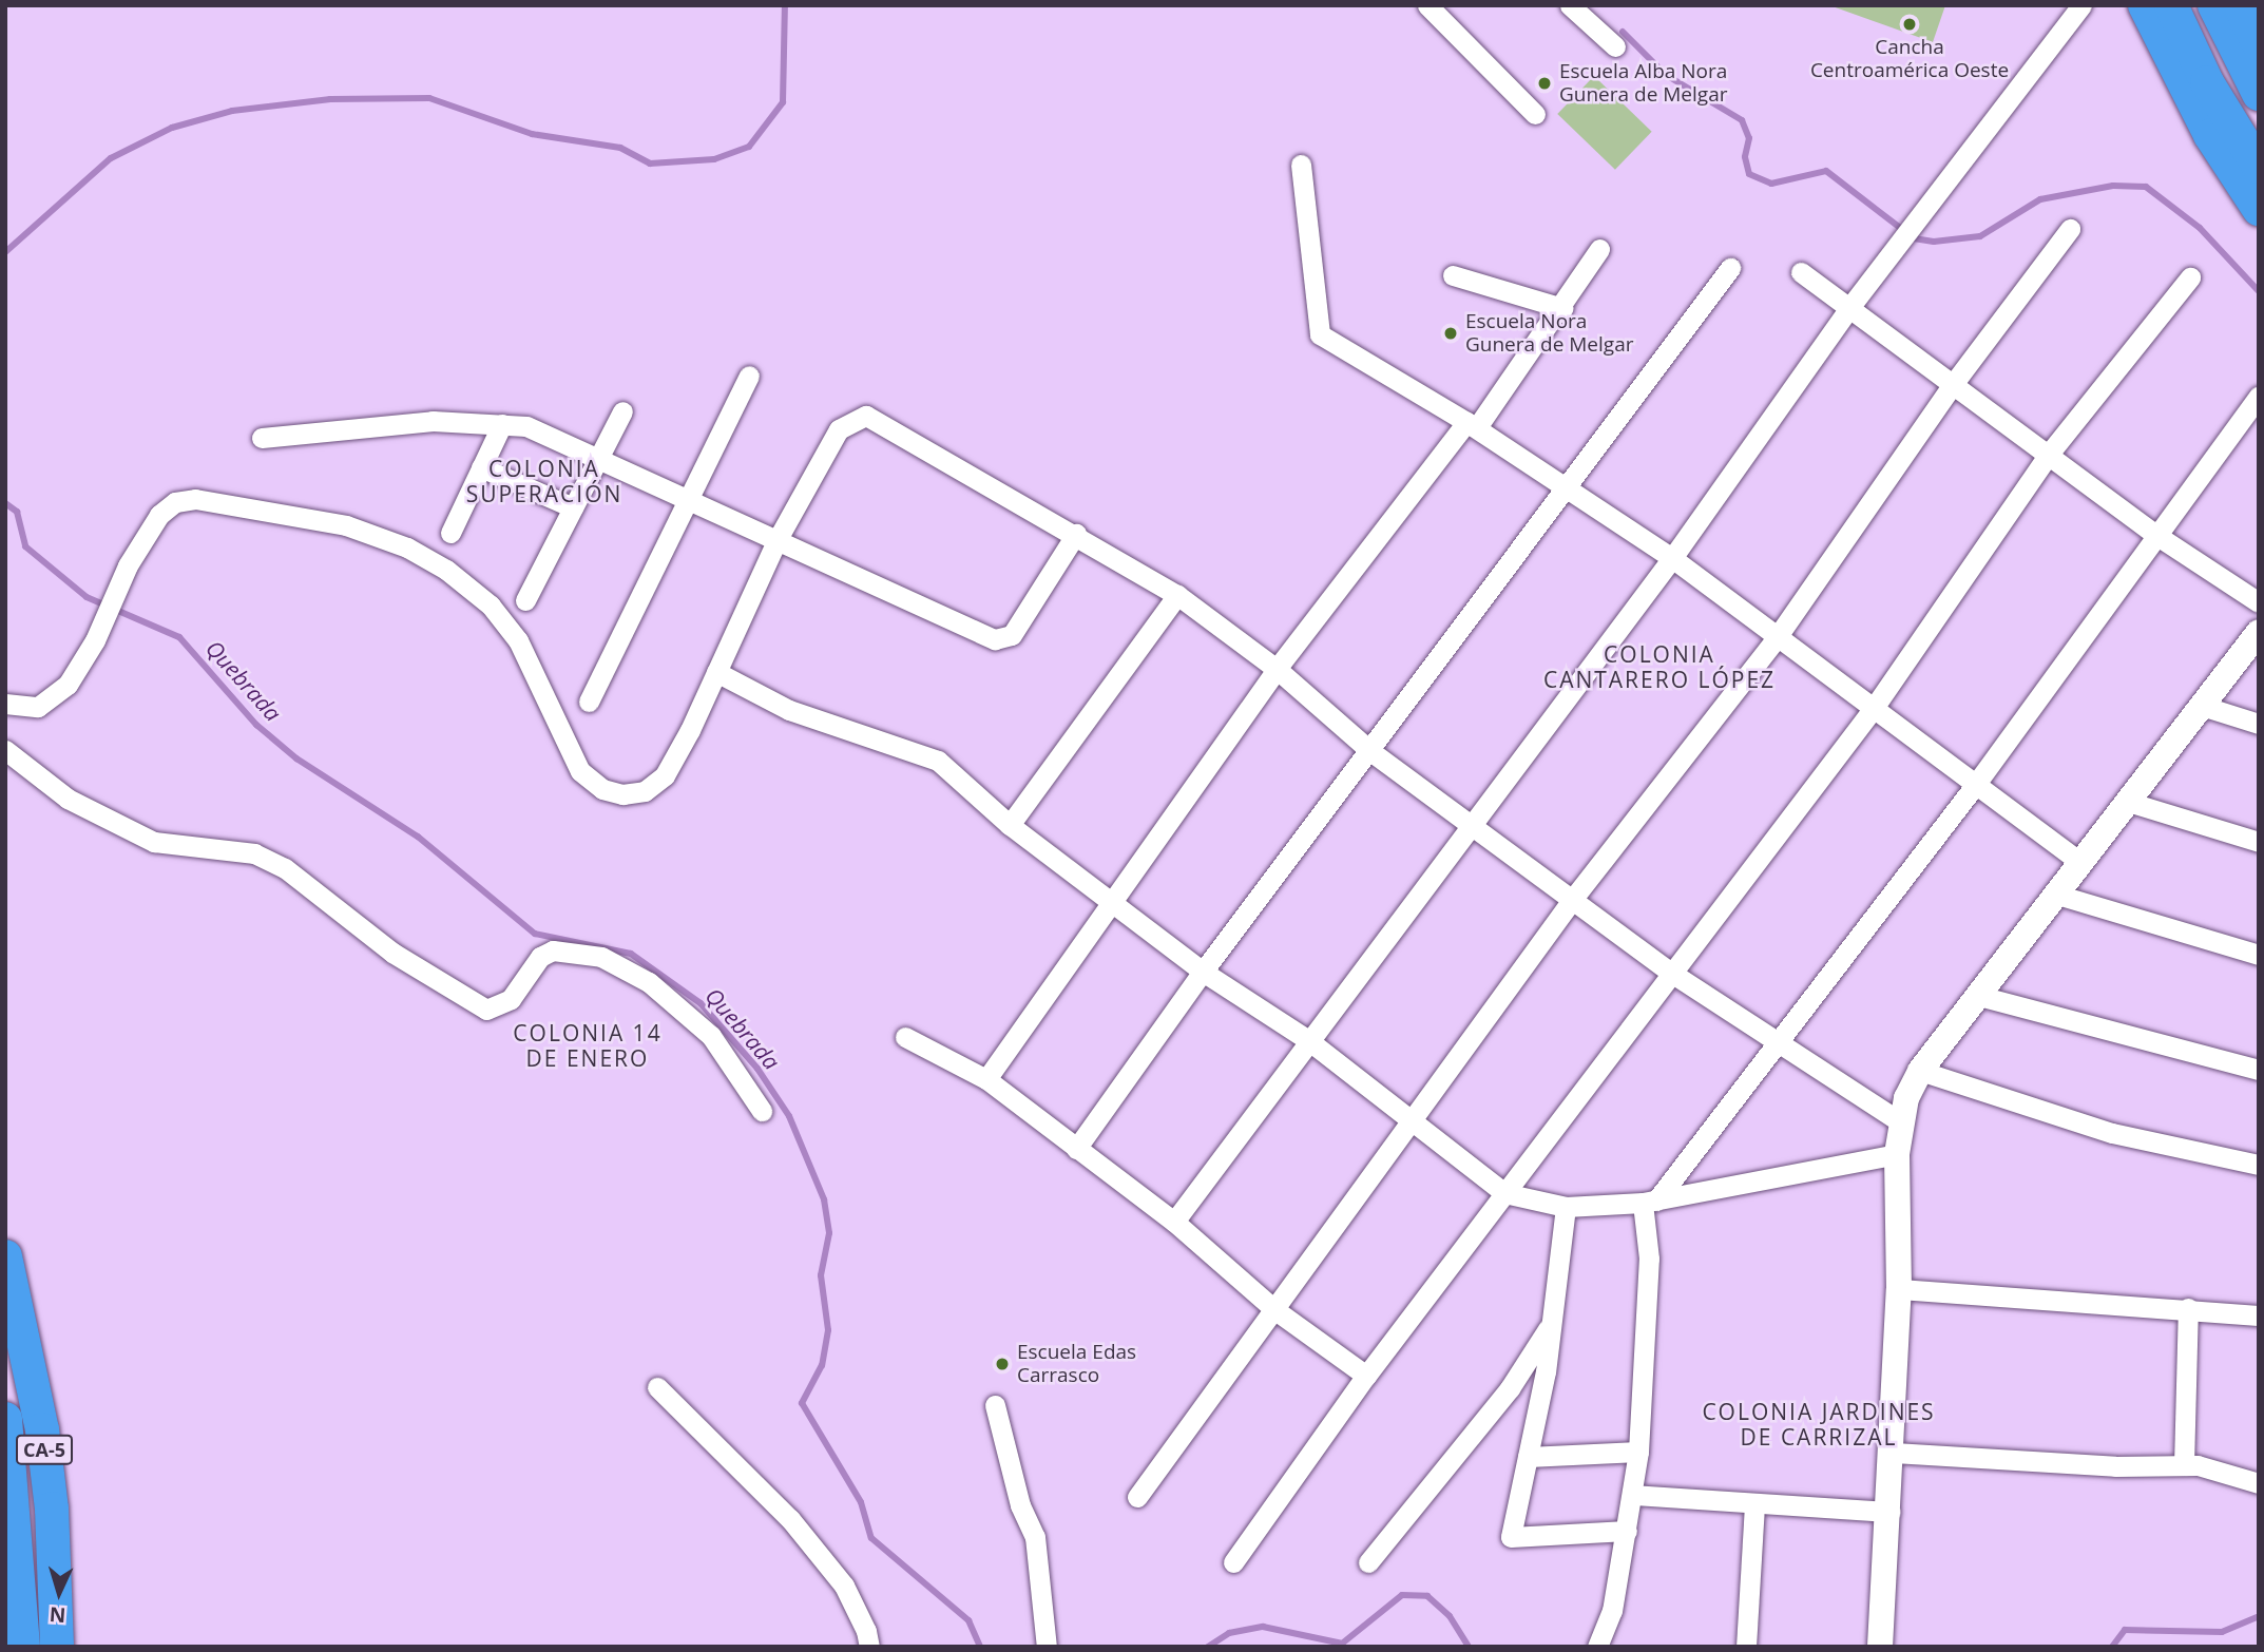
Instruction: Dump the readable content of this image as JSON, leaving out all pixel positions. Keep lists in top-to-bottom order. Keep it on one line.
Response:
{"streets":{"highway":["CA-5"]},"districts":["COLONIA SUPERACIÓN","COLONIA CANTARERO LÓPEZ","COLONIA 14 DE ENERO","COLONIA JARDINES DE CARRIZAL"],"water":["Quebrada"],"places":["Cancha Centroamérica Oeste","Escuela Alba Nora Gunera de Melgar","Escuela Nora Gunera de Melgar","Escuela Edas Carrasco"],"north":"bottom"}
